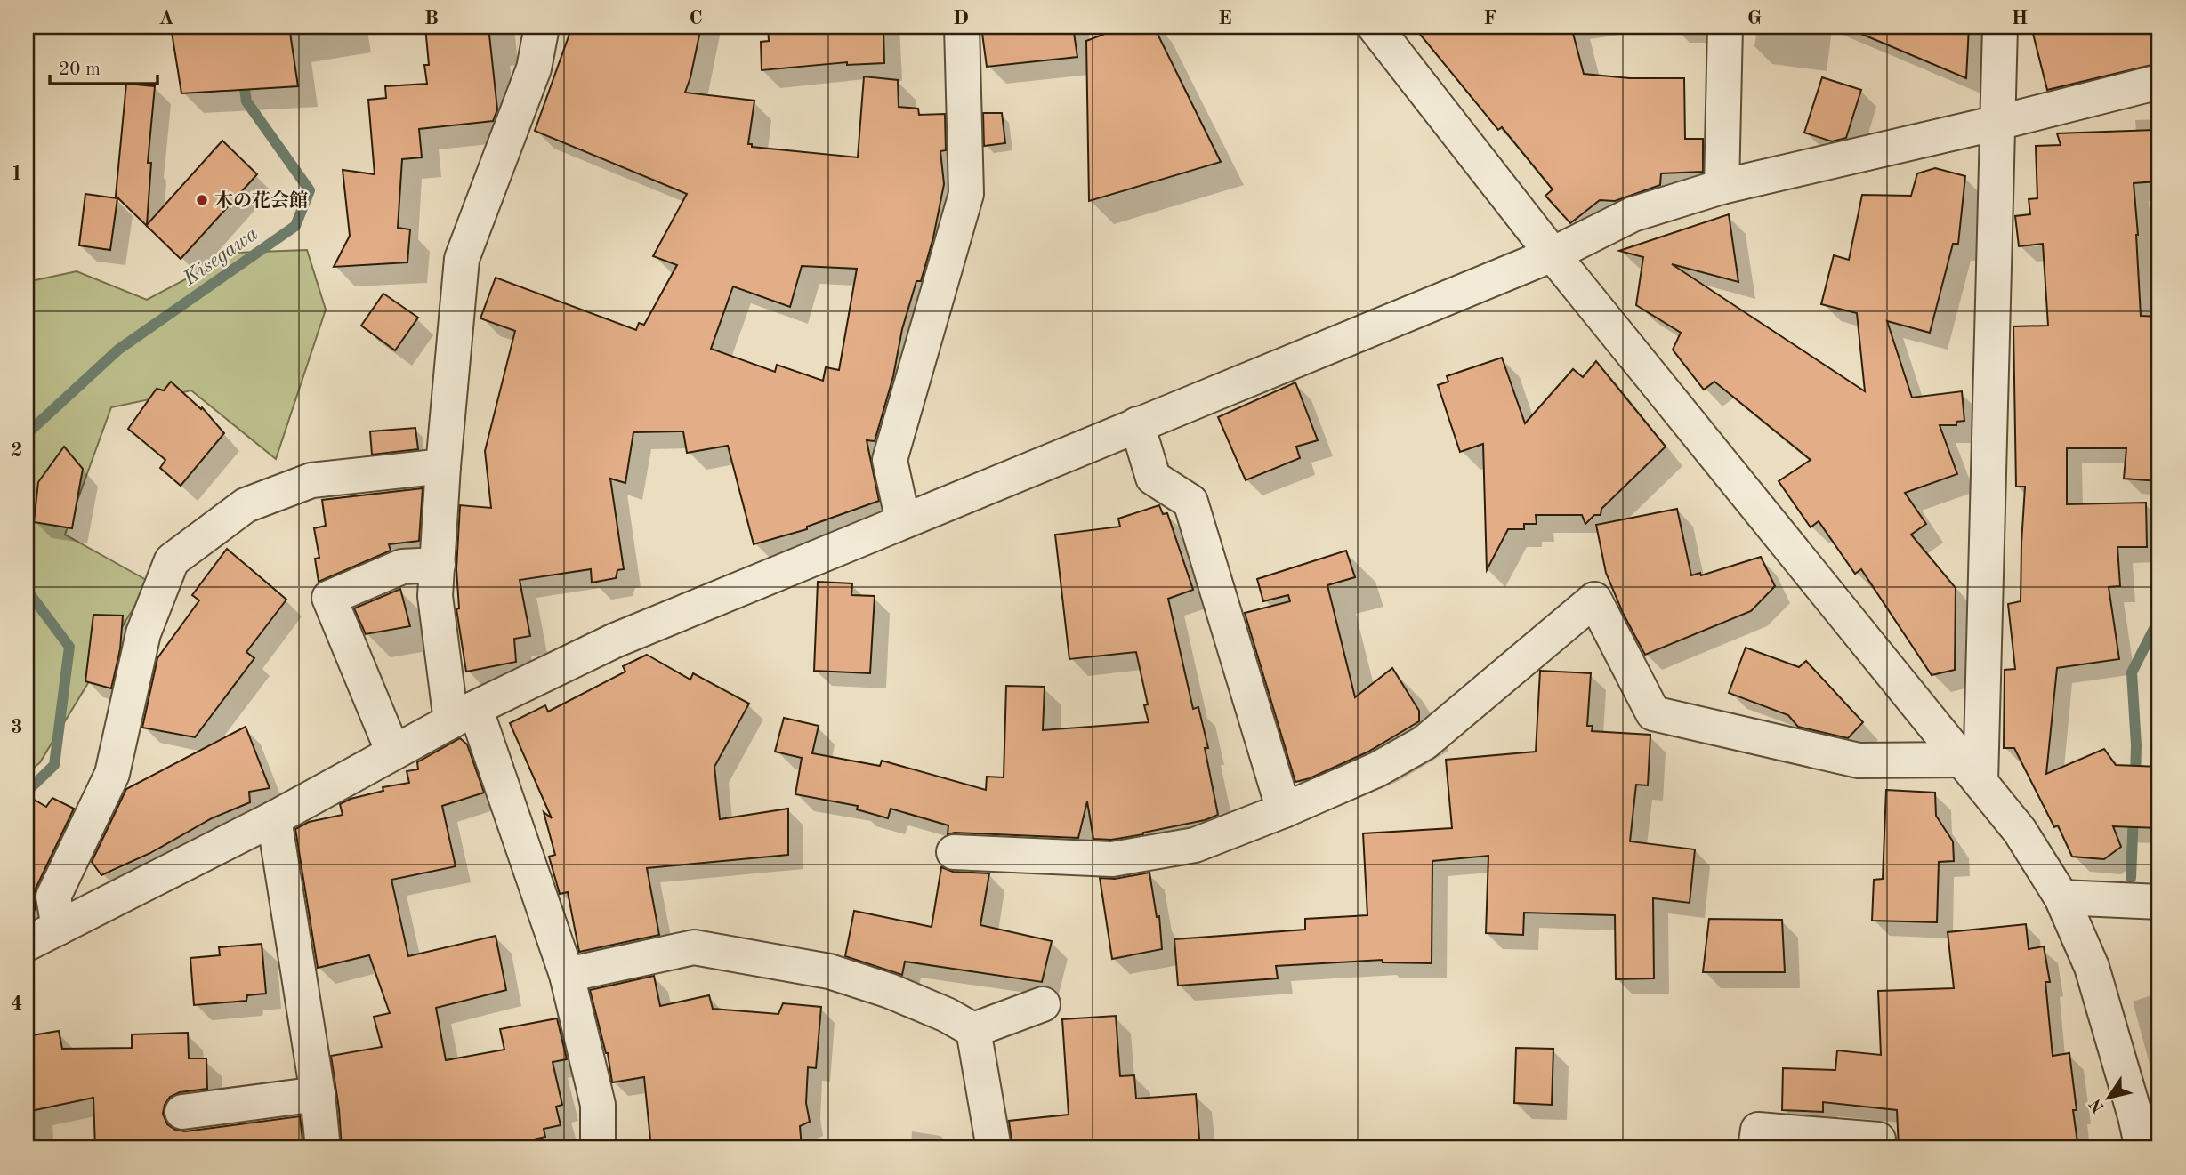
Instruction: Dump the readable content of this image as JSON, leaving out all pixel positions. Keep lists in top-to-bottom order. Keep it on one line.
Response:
{"water":["Kisegawa"],"places":["木の花会館"],"scale_bar":"20 m","north":"bottom left","grid":{"columns":["A","B","C","D","E","F","G","H"],"rows":["1","2","3","4"]}}
